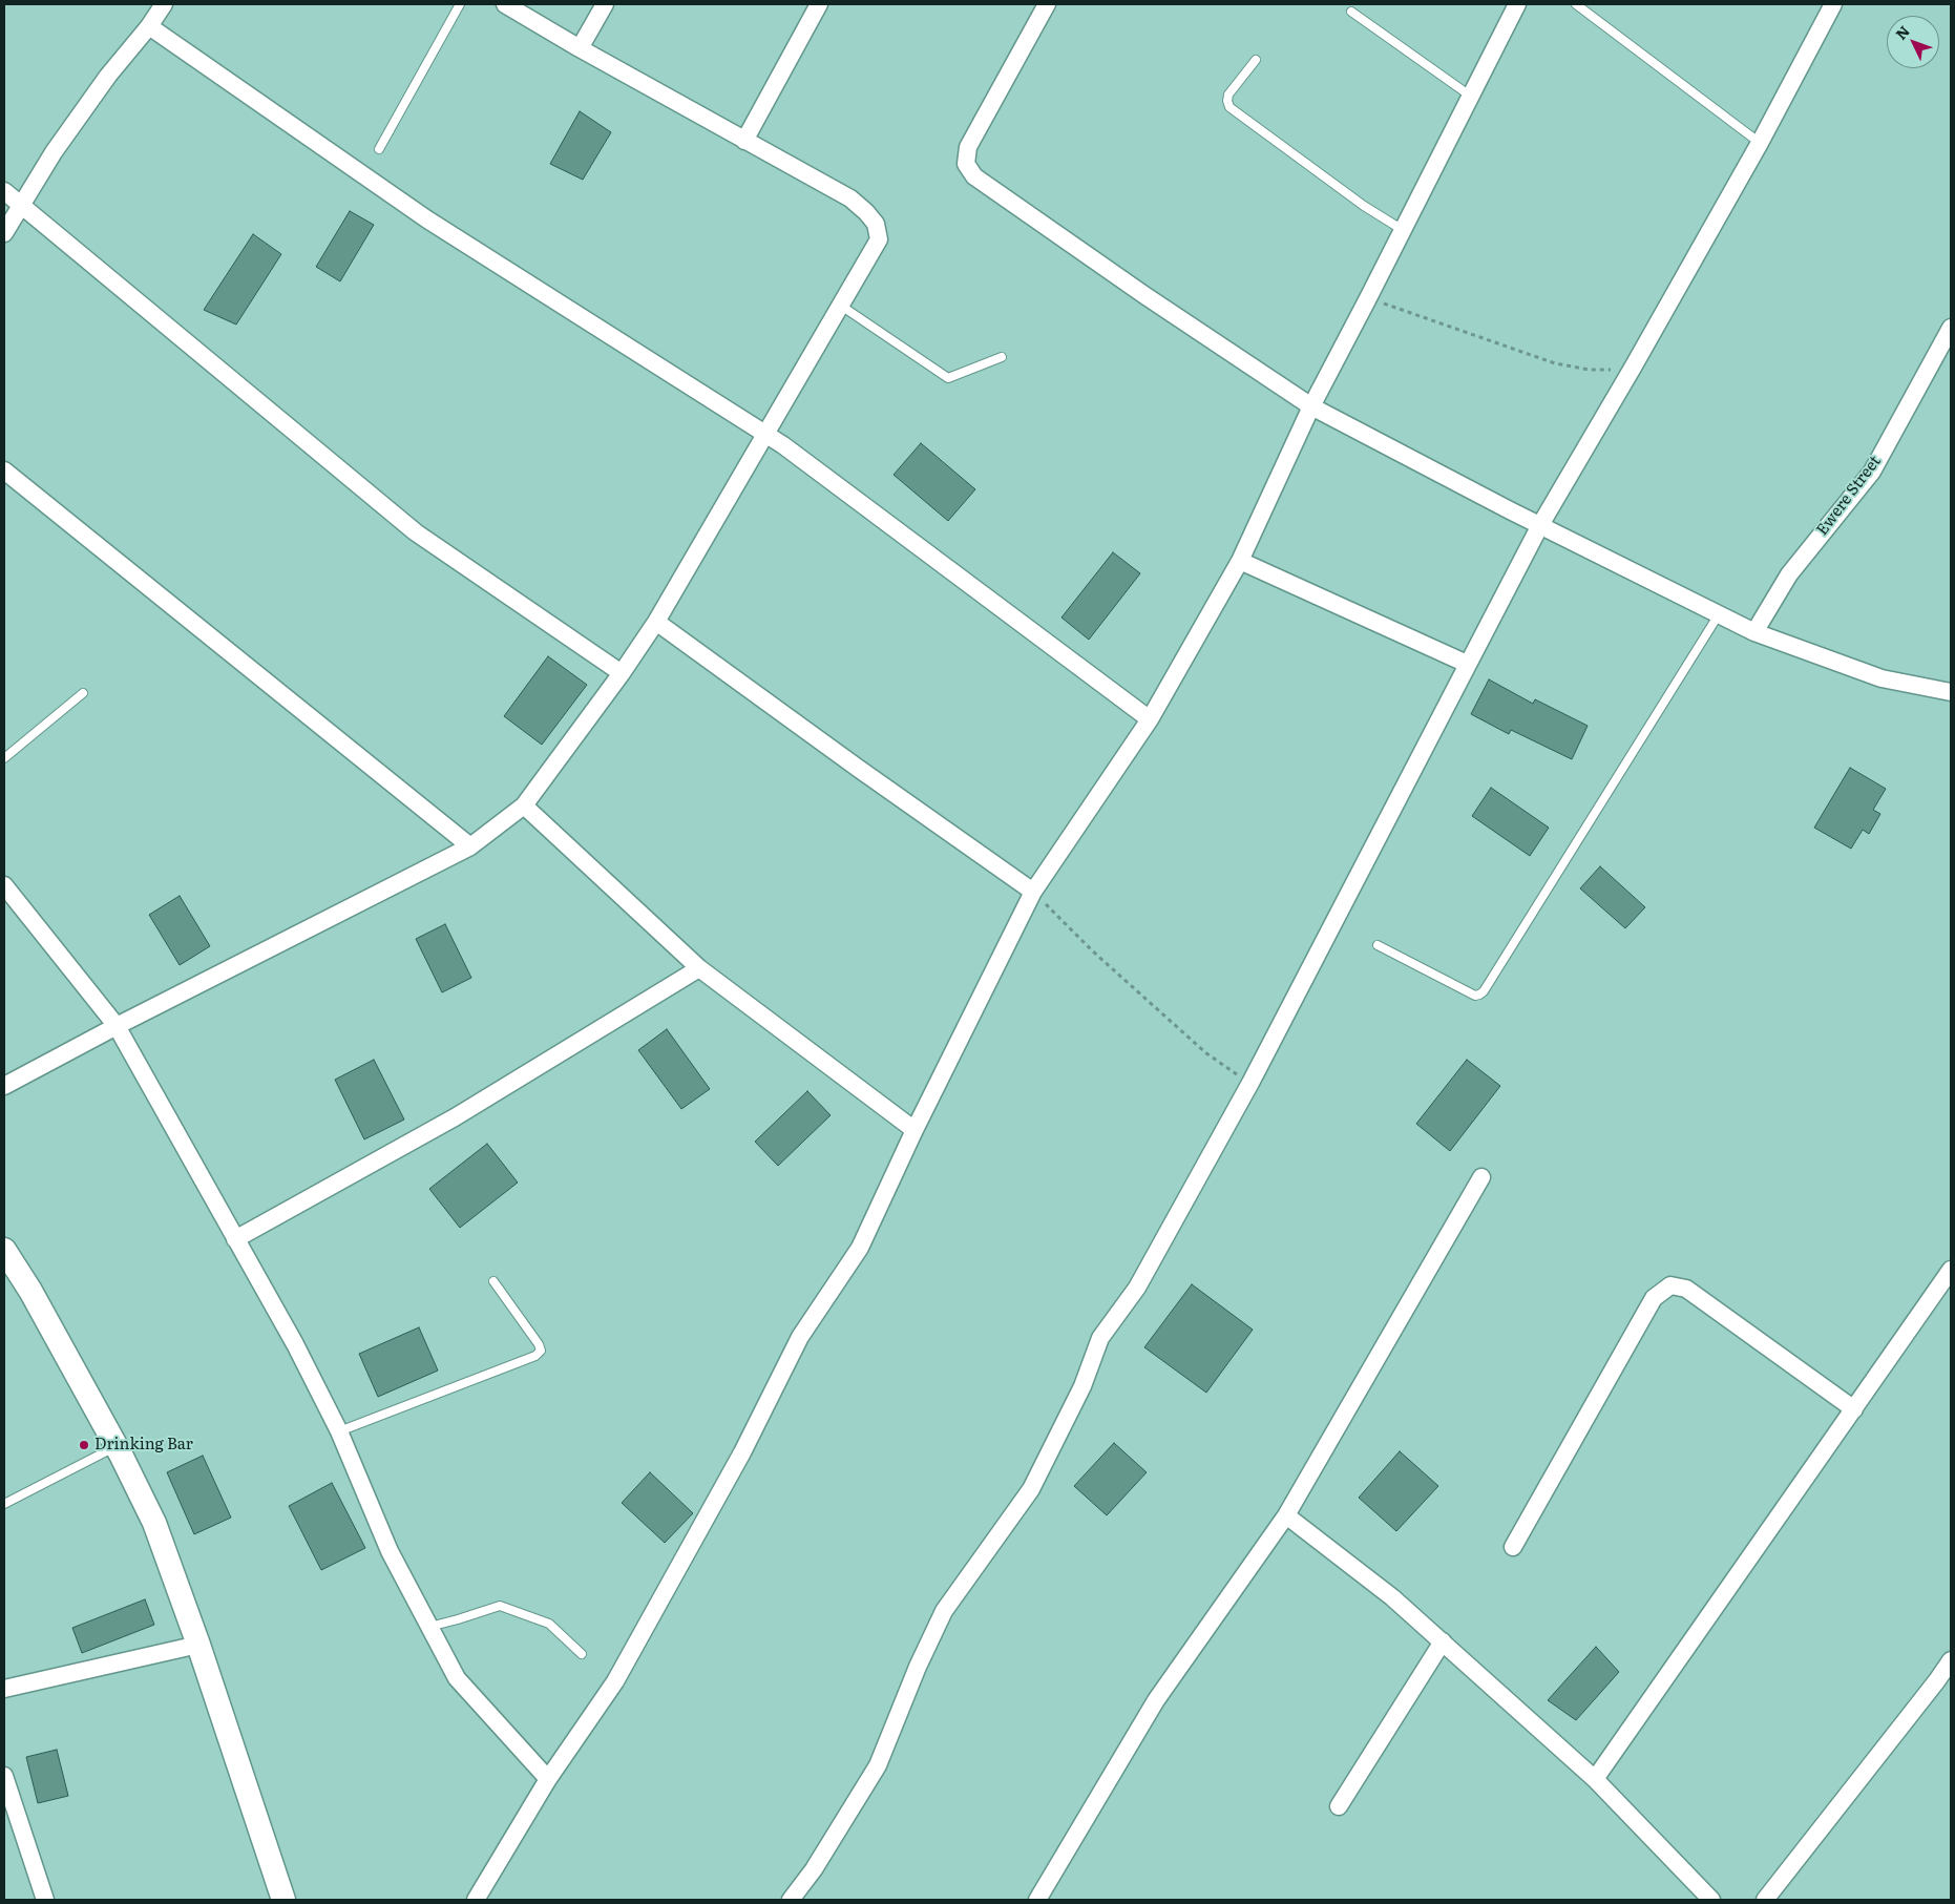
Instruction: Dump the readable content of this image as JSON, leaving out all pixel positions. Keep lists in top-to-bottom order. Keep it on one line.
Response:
{"streets":{"street":["Ewere Street"]},"places":["Drinking Bar"],"north":"top left"}
